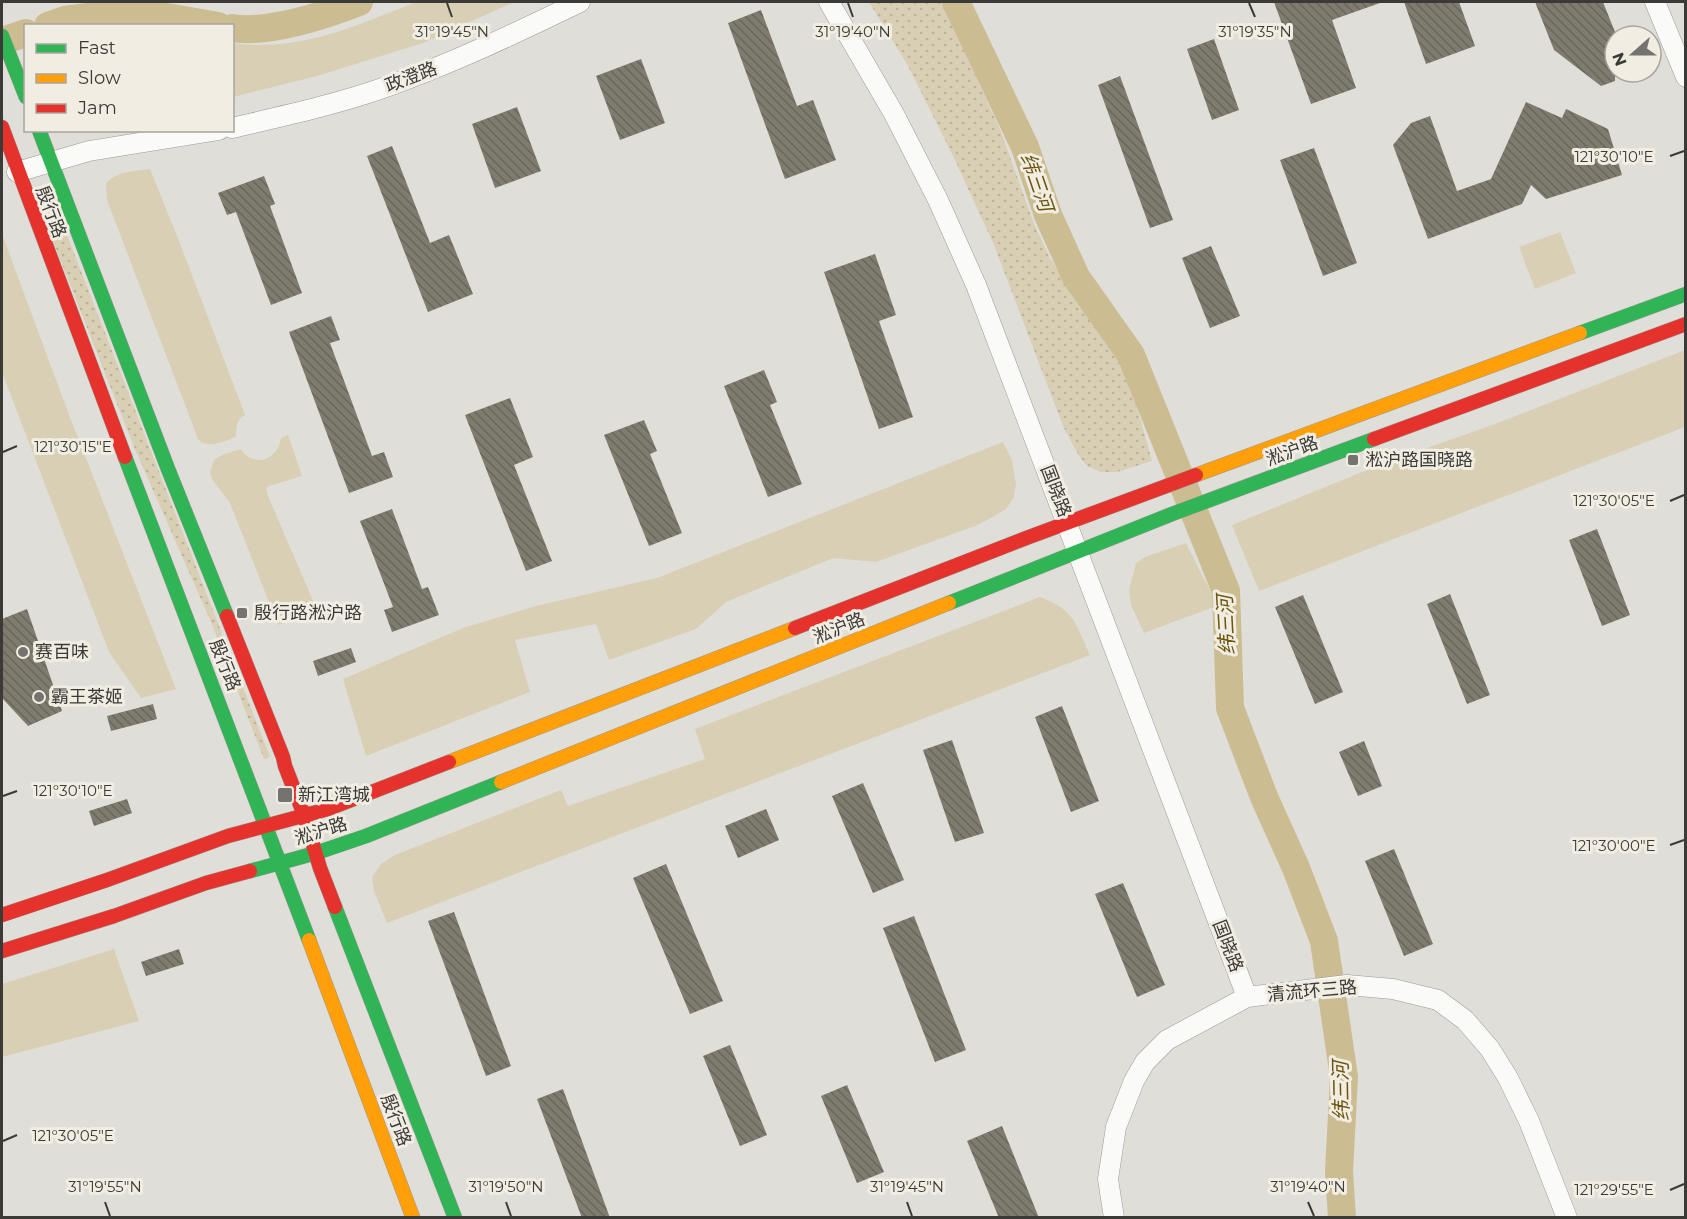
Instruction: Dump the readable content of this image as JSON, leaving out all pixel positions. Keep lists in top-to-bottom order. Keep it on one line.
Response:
{"streets":{"main road":["殷行路","淞沪路"],"street":["政澄路","国晓路","清流环三路"]},"crossings":[["殷行路","淞沪路"],["淞沪路","国晓路"],["国晓路","清流环三路"]],"water":["纬三河"],"places":{"transit":["淞沪路国晓路","殷行路淞沪路","新江湾城"],"other":["赛百味","霸王茶姬"]},"legend":["Fast","Slow","Jam"],"north":"left","coordinates":["31°19'45\"N","31°19'40\"N","31°19'35\"N","121°30'10\"E","121°30'15\"E","121°30'05\"E","121°30'00\"E","31°19'55\"N","31°19'50\"N","121°29'55\"E"]}
